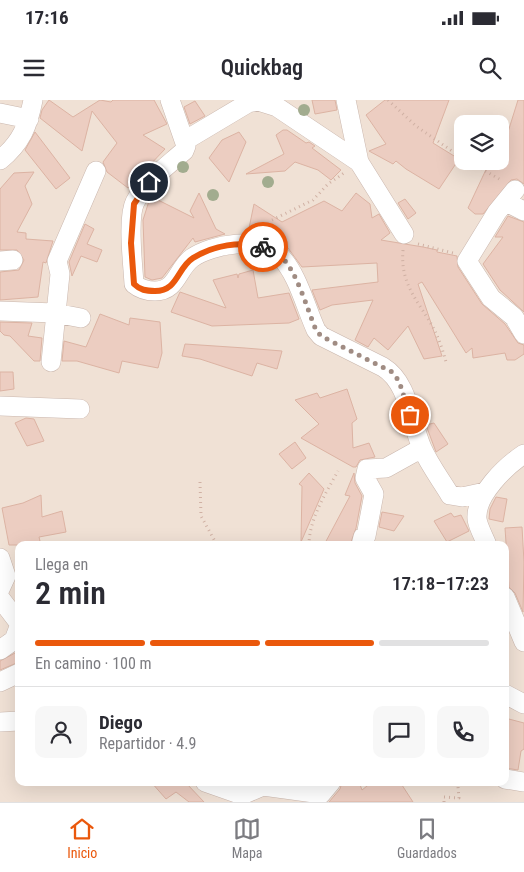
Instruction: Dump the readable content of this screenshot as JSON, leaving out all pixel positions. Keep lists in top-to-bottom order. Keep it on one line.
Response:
{"page":{"status":"17:16","header":"Quickbag","heading":["2 min","Llega en","17:18–17:23"],"panel":["Diego","Repartidor · 4.9"],"bar":"En camino · 100 m","tabs":["Inicio","Mapa","Guardados"]}}
